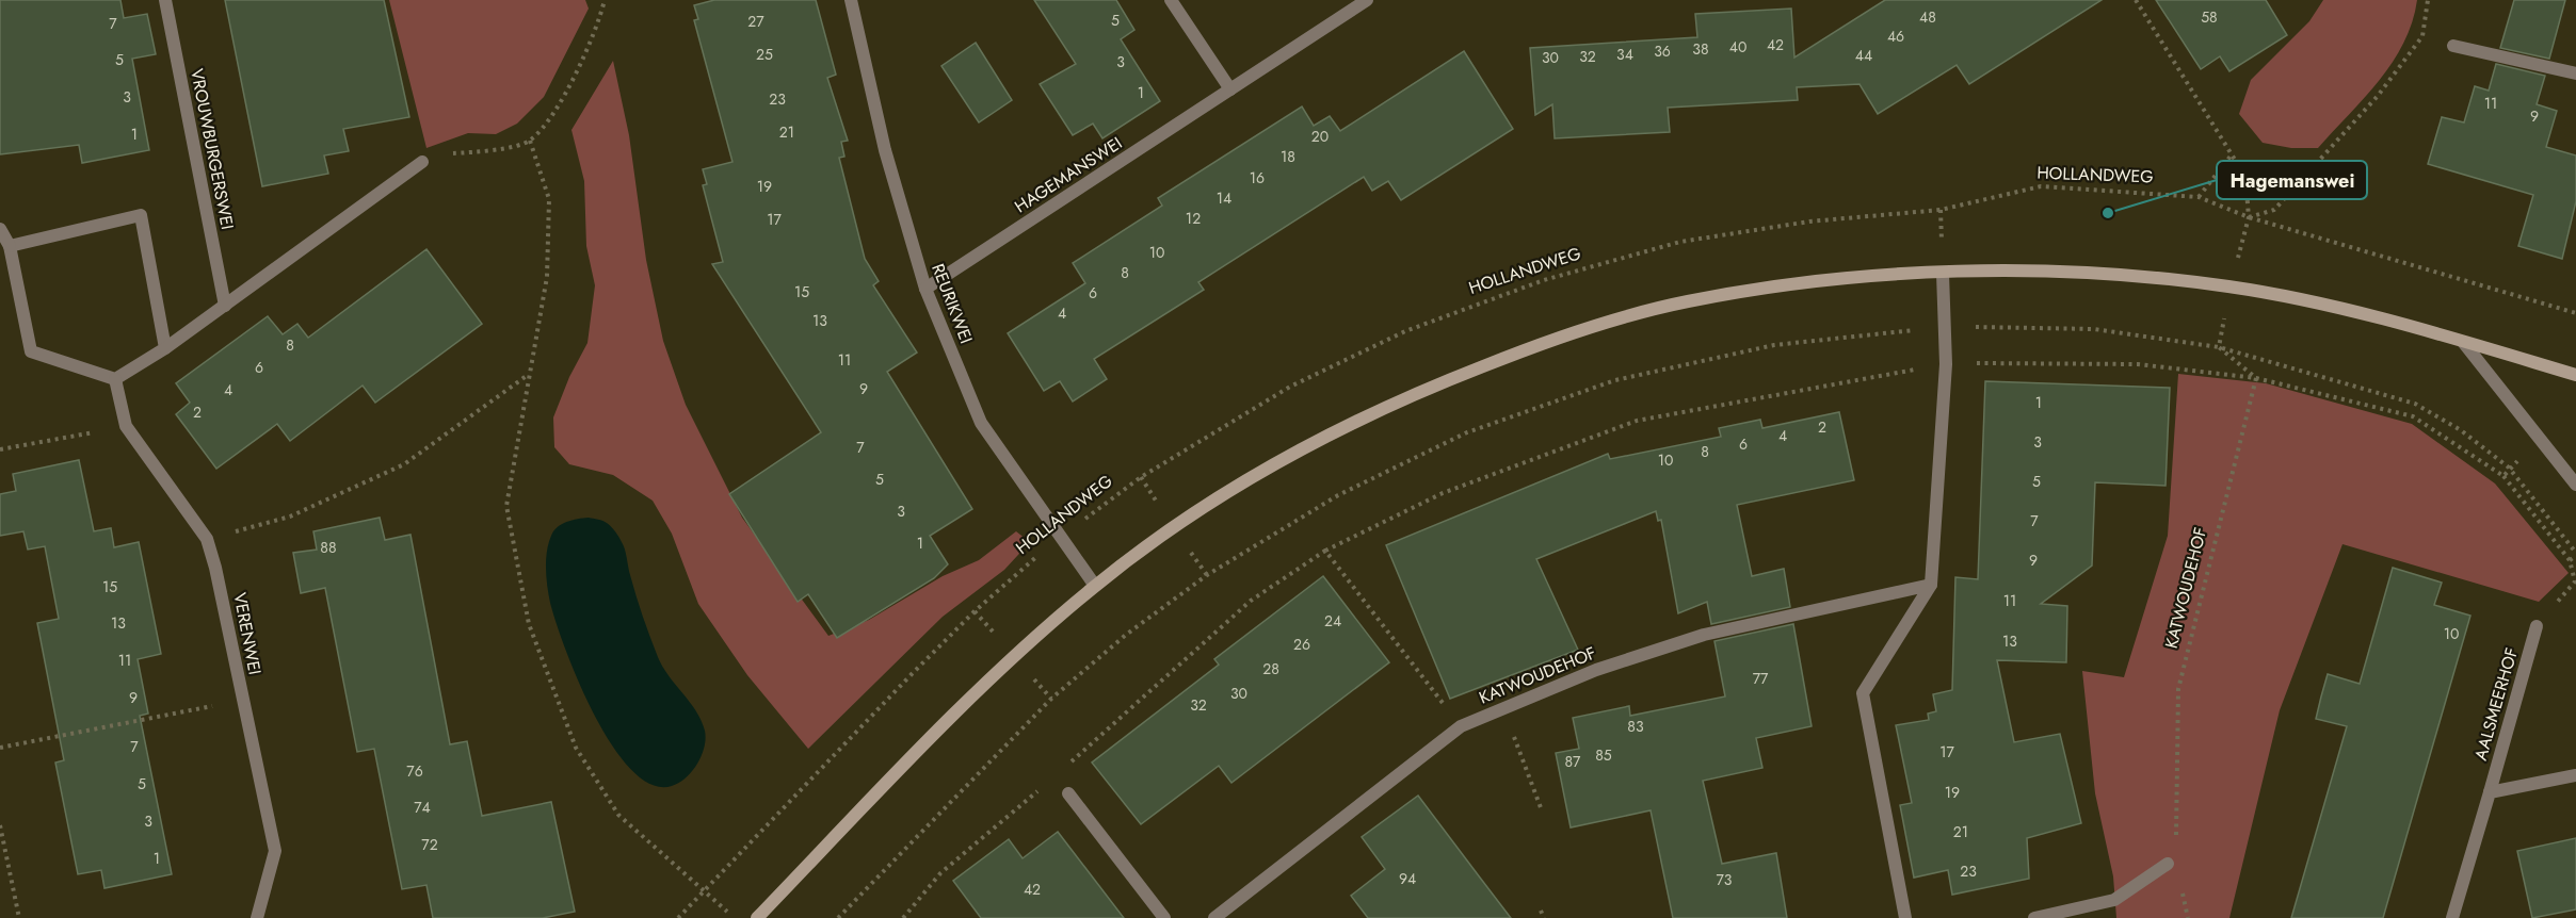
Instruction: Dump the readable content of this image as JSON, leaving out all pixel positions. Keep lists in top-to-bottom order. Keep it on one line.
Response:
{"streets":{"street":["VROUWBURGERSWEI","HAGEMANSWEI","REURIKWEI","KATWOUDEHOF","VERENWEI","AALSMEERHOF"],"path":["HOLLANDWEG"]},"crossings":[["HAGEMANSWEI","REURIKWEI"],["HOLLANDWEG","REURIKWEI"]],"places":["Hagemanswei"],"house_numbers":["48","58","5","27","7","46","42","40","38","36","25","34","44","32","30","5","3","1","3","23","11","9","21","1","20","18","16","19","14","12","17","10","8","15","6","4","13","8","11","6","9","4","1","2","2","4","3","6","7","8","10","5","5","3","7","1","88","9","15","11","24","13","10","13","26","11","28","77","30","9","32","83","7","17","85","87","76","5","19","74","3","21","72","1","23","94","73","42"]}
